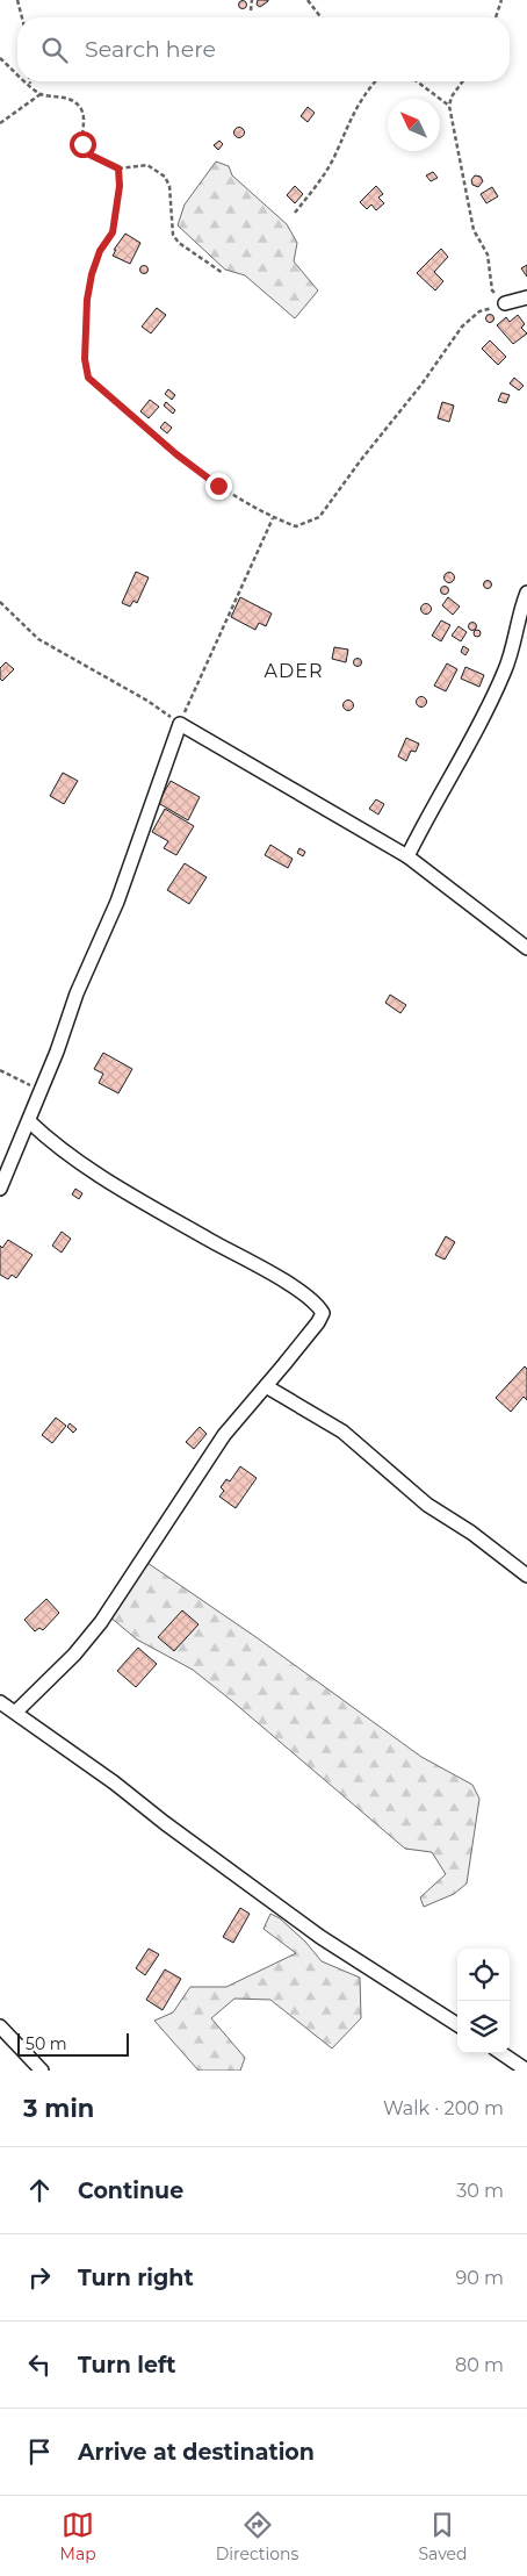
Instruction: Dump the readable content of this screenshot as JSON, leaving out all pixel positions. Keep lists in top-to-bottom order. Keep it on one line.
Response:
{"districts":["ADER"],"scale_bar":"50 m","north":"top left","page":{"search":"Search here","scale":"50 m","heading":["3 min","Walk · 200 m"],"list":[["Continue","30 m"],["Turn right","90 m"],["Turn left","80 m"],"Arrive at destination"],"nav":["Map","Directions","Saved"]}}
